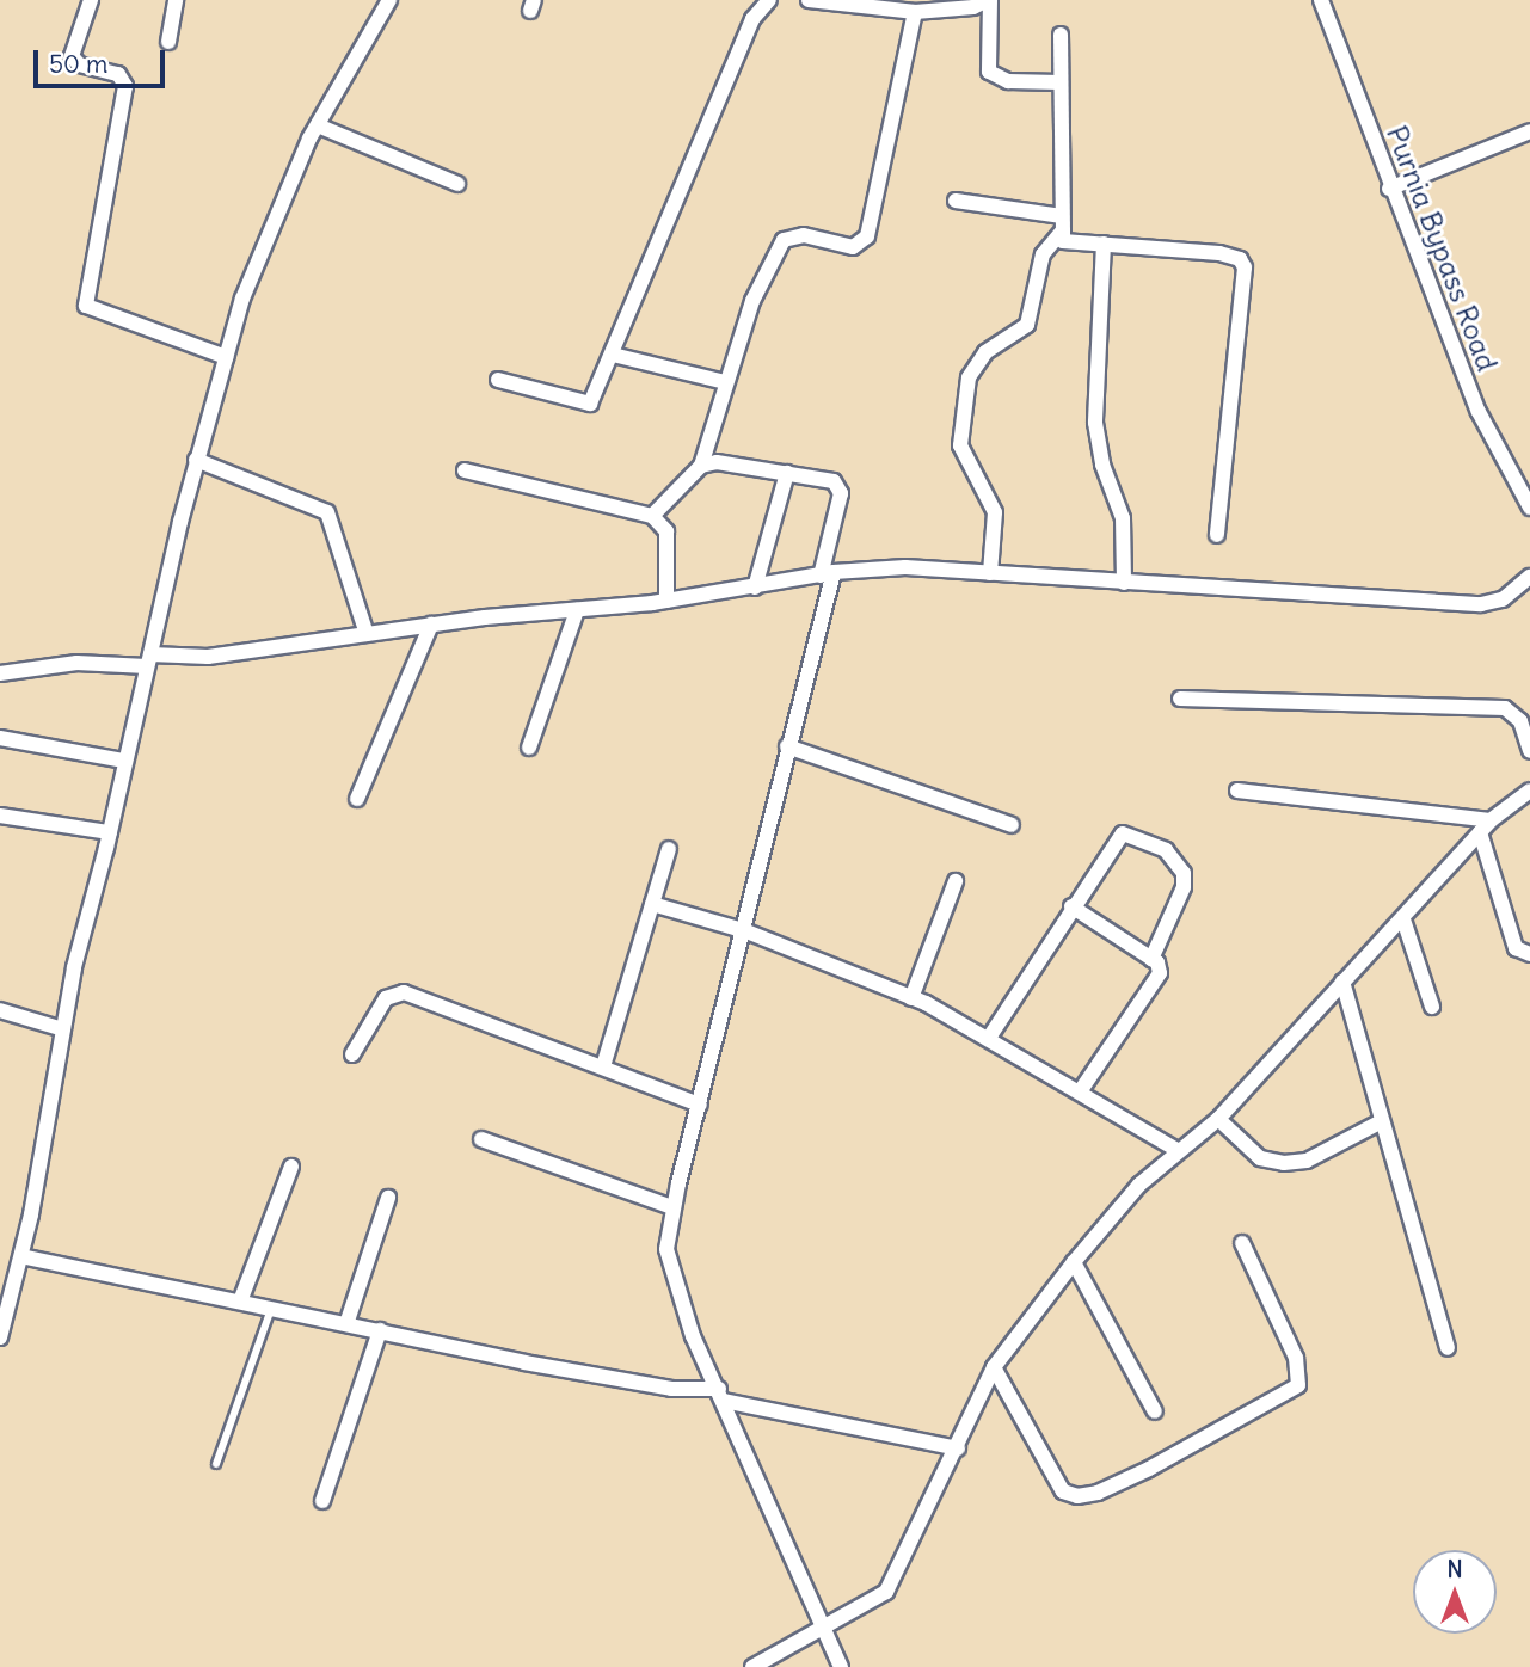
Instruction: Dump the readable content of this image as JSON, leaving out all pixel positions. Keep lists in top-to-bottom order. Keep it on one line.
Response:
{"streets":{"street":["Purnia Bypass Road"]},"scale_bar":"50 m","north":"top"}
